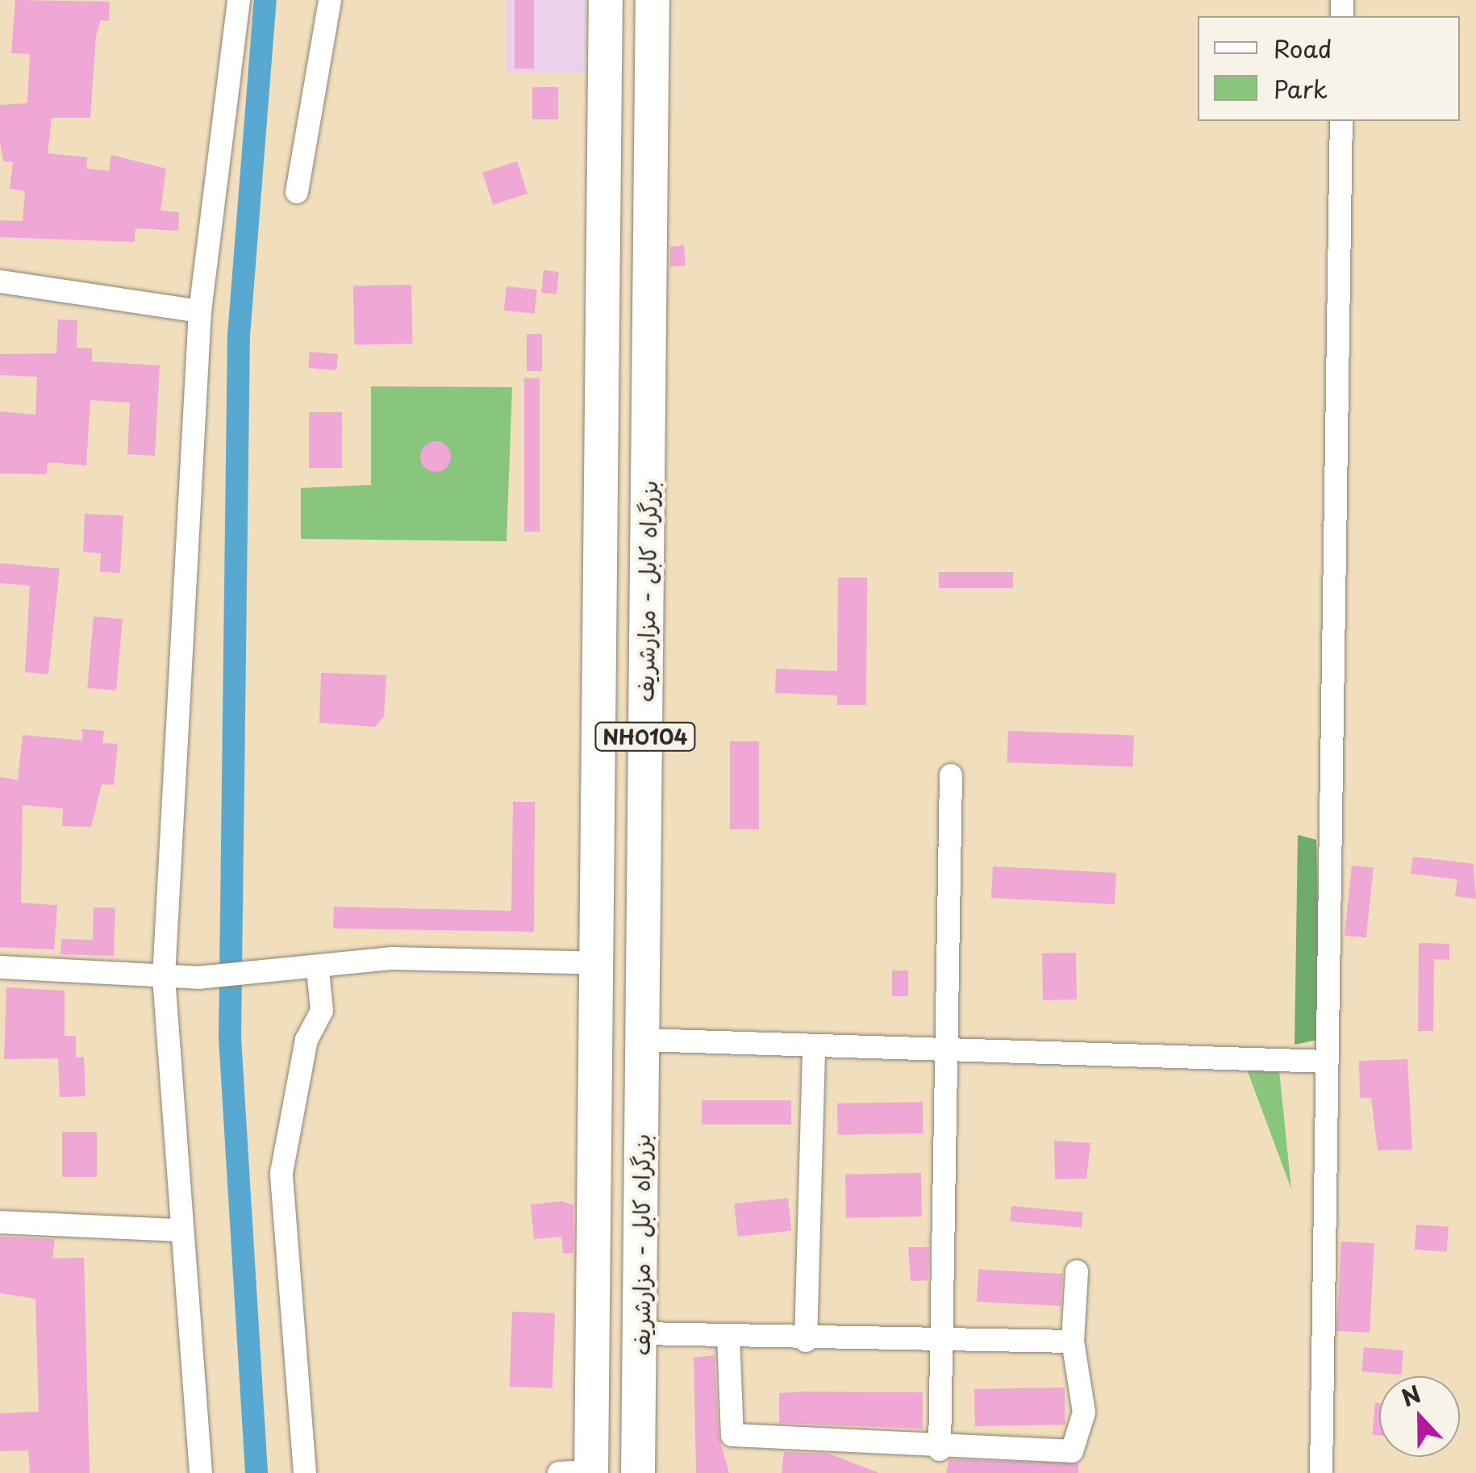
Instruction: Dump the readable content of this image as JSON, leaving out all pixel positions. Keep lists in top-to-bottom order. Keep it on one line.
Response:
{"streets":{"highway":["بزرگراه کابل - مزارشریف","NH0104"]},"legend":["Road","Park"],"north":"top"}
